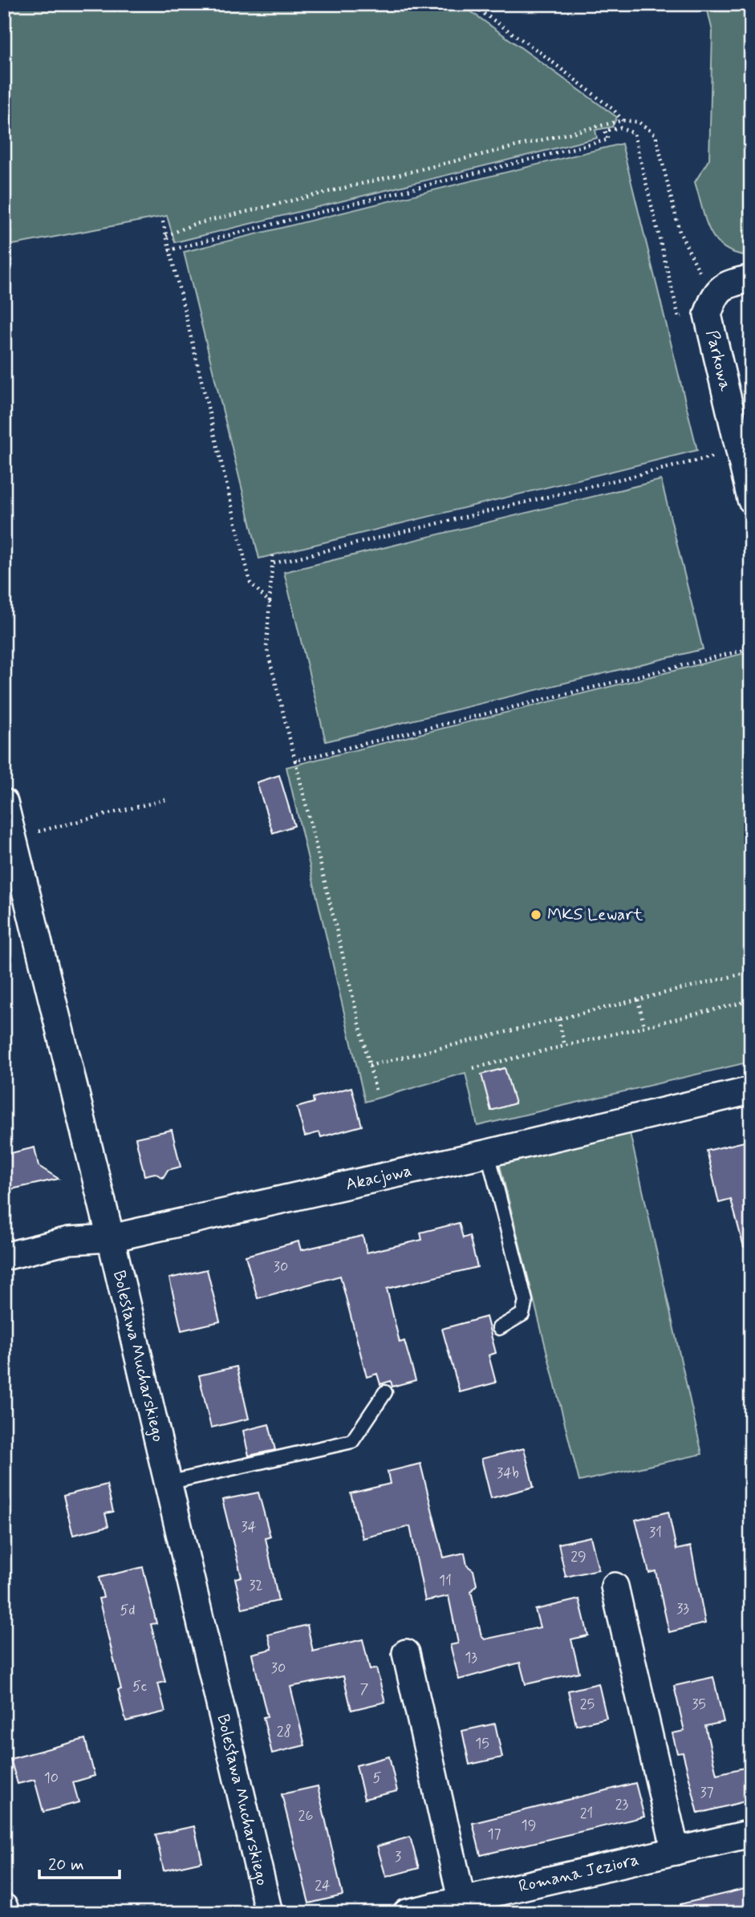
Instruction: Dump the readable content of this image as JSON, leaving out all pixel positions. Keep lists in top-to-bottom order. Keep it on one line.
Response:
{"streets":{"street":["Parkowa","Akacjowa","Bolesława Mucharskiego","Romana Jeziora"]},"crossings":[["Akacjowa","Bolesława Mucharskiego"]],"places":["MKS Lewart"],"house_numbers":["30","34b","34","31","29","11","32","33","5d","13","30","5c","7","25","35","28","15","10","5","37","23","21","26","19","17","3","24"],"scale_bar":"20 m"}
